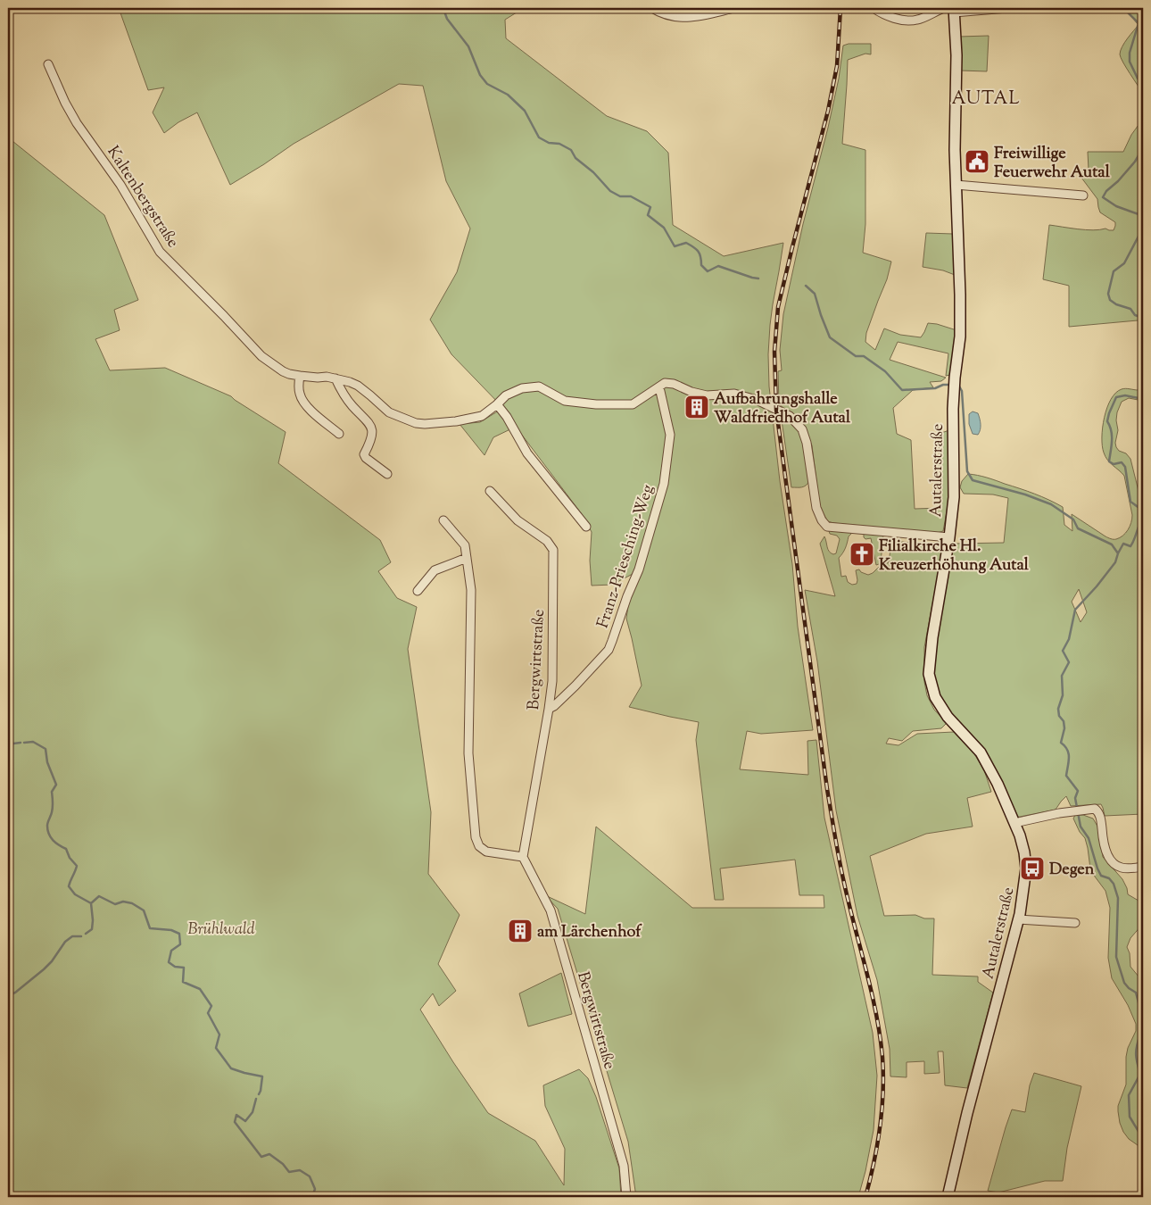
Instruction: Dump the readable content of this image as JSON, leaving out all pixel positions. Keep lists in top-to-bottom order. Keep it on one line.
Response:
{"streets":{"main road":["Autalerstraße"],"street":["Kaltenbergstraße","Franz-Priesching-Weg","Bergwirtstraße"]},"crossings":[["Kaltenbergstraße","Franz-Priesching-Weg"],["Franz-Priesching-Weg","Bergwirtstraße"]],"districts":["AUTAL"],"parks":["Brühlwald"],"places":{"public building":["Freiwillige Feuerwehr Autal"],"building":["Aufbahrungshalle Waldfriedhof Autal","am Lärchenhof"],"church":["Filialkirche Hl. Kreuzerhöhung Autal"],"bus stop":["Degen"]}}
